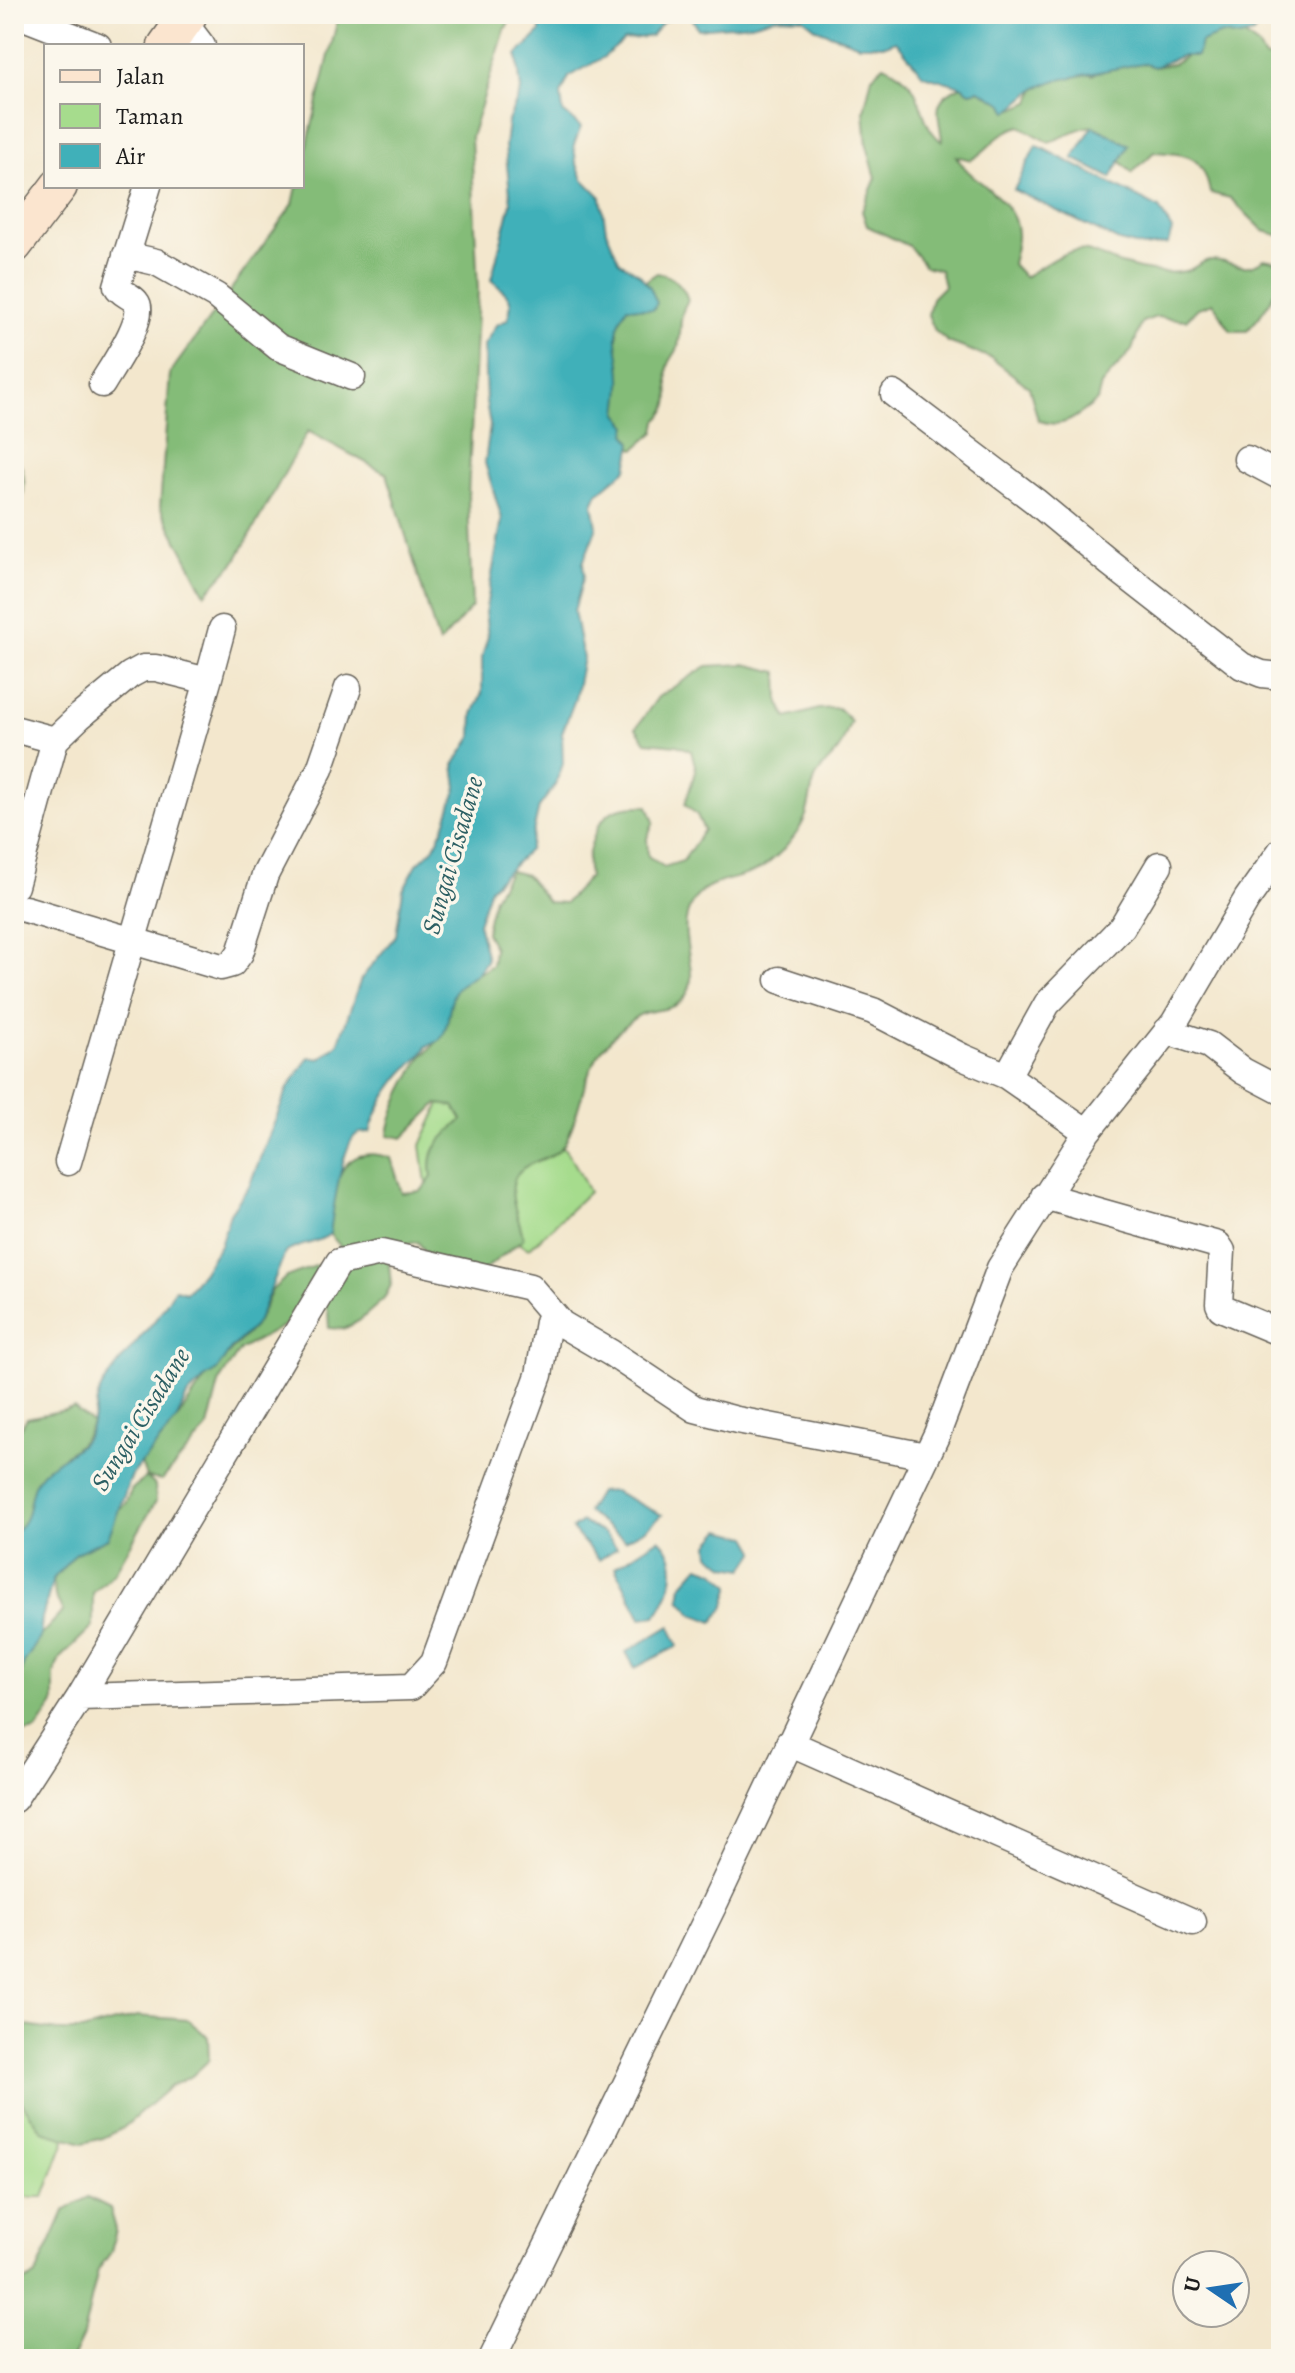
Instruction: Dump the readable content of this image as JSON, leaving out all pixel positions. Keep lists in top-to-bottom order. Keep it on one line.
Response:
{"water":["Sungai Cisadane"],"legend":["Jalan","Taman","Air"],"north":"left"}
